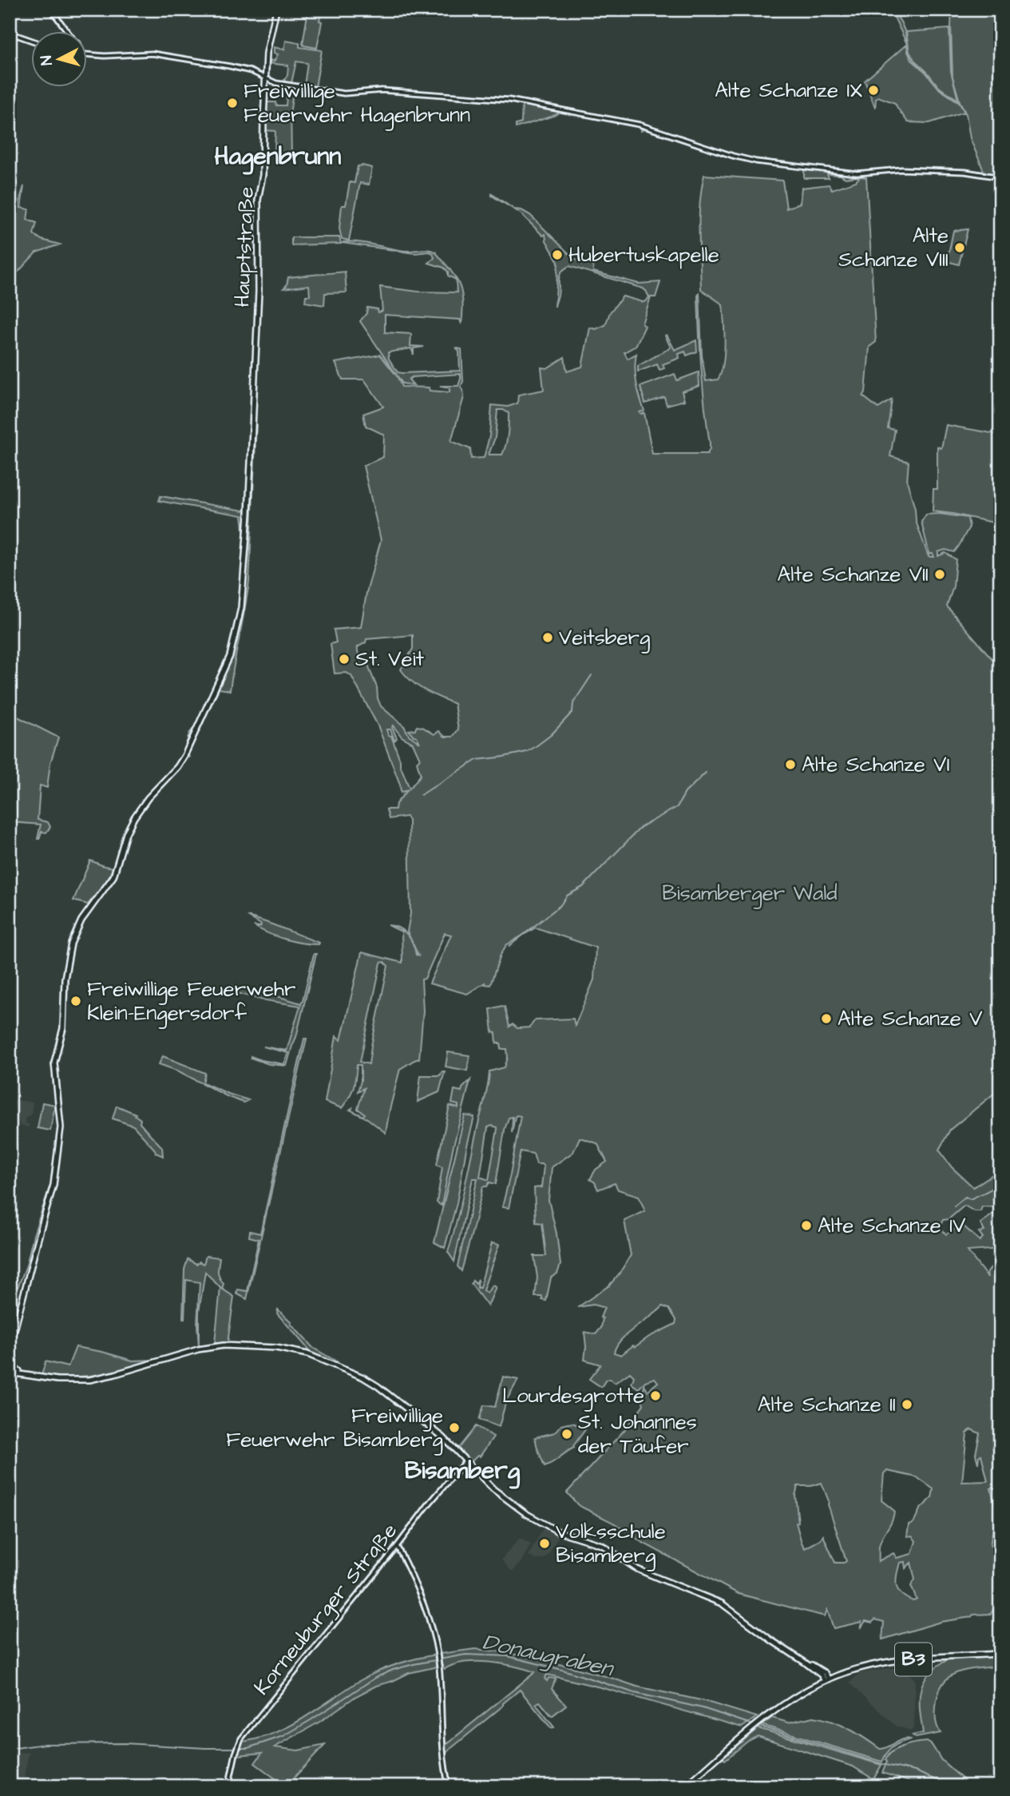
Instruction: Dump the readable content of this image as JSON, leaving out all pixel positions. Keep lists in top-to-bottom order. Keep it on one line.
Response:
{"streets":{"main road":["Hauptstraße","B3"],"street":["Korneuburger Straße"]},"districts":["Hagenbrunn","Bisamberg"],"water":["Donaugraben"],"parks":["Bisamberger Wald"],"places":["Alte Schanze IX","Freiwillige Feuerwehr Hagenbrunn","Alte Schanze VIII","Hubertuskapelle","Alte Schanze VII","Veitsberg","St. Veit","Alte Schanze VI","Freiwillige Feuerwehr Klein-Engersdorf","Alte Schanze V","Alte Schanze IV","Lourdesgrotte","Alte Schanze II","Freiwillige Feuerwehr Bisamberg","St. Johannes der Täufer","Volksschule Bisamberg"],"north":"left"}
